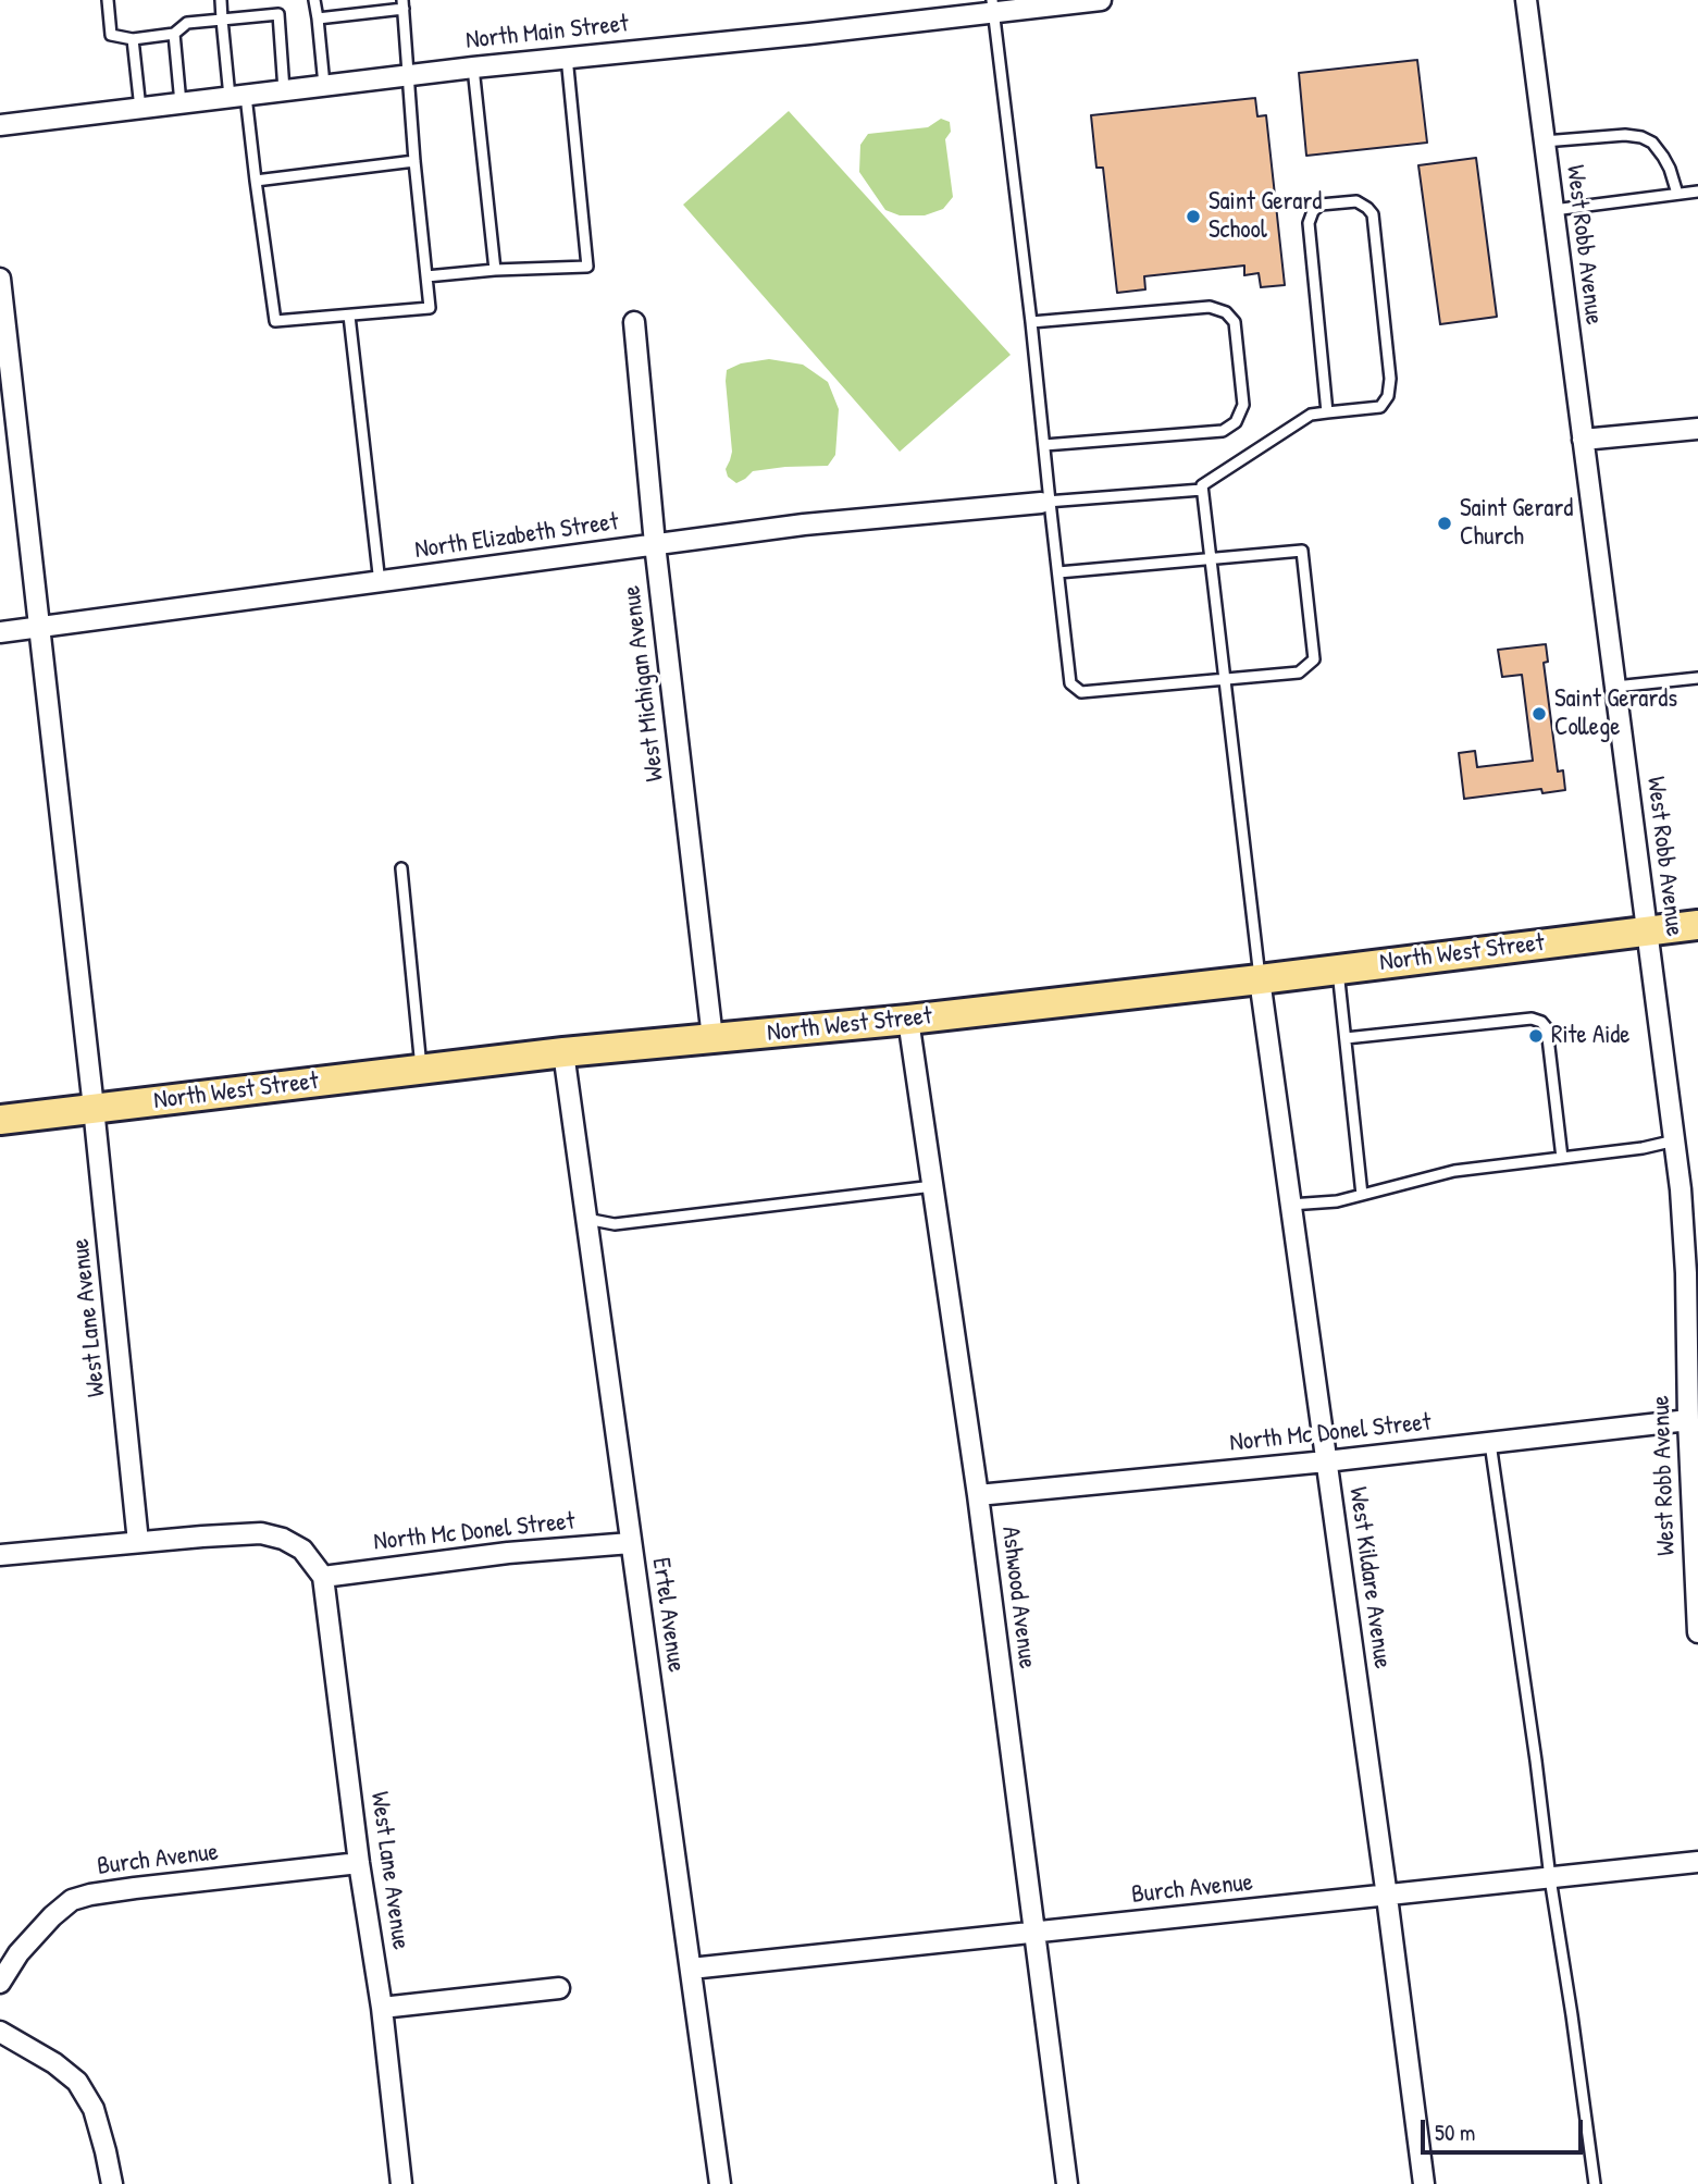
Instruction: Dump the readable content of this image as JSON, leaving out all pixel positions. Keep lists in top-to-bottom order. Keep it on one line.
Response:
{"streets":{"main road":["North West Street"],"street":["North Main Street","West Robb Avenue","North Elizabeth Street","West Michigan Avenue","West Lane Avenue","North Mc Donel Street","West Kildare Avenue","Ashwood Avenue","Ertel Avenue","Burch Avenue"]},"crossings":[["West Robb Avenue","North West Street"],["West Robb Avenue","North Mc Donel Street"],["North Elizabeth Street","West Michigan Avenue"],["North Elizabeth Street","West Lane Avenue"],["West Michigan Avenue","North West Street"],["North West Street","West Lane Avenue"],["North West Street","West Kildare Avenue"],["North West Street","Ashwood Avenue"],["North West Street","Ertel Avenue"],["West Lane Avenue","North Mc Donel Street"],["West Lane Avenue","Burch Avenue"],["North Mc Donel Street","West Kildare Avenue"],["North Mc Donel Street","Ashwood Avenue"],["North Mc Donel Street","Ertel Avenue"],["West Kildare Avenue","Burch Avenue"],["Ashwood Avenue","Burch Avenue"],["Ertel Avenue","Burch Avenue"]],"places":["Saint Gerard School","Saint Gerard Church","Saint Gerards College","Rite Aide"],"scale_bar":"50 m"}
